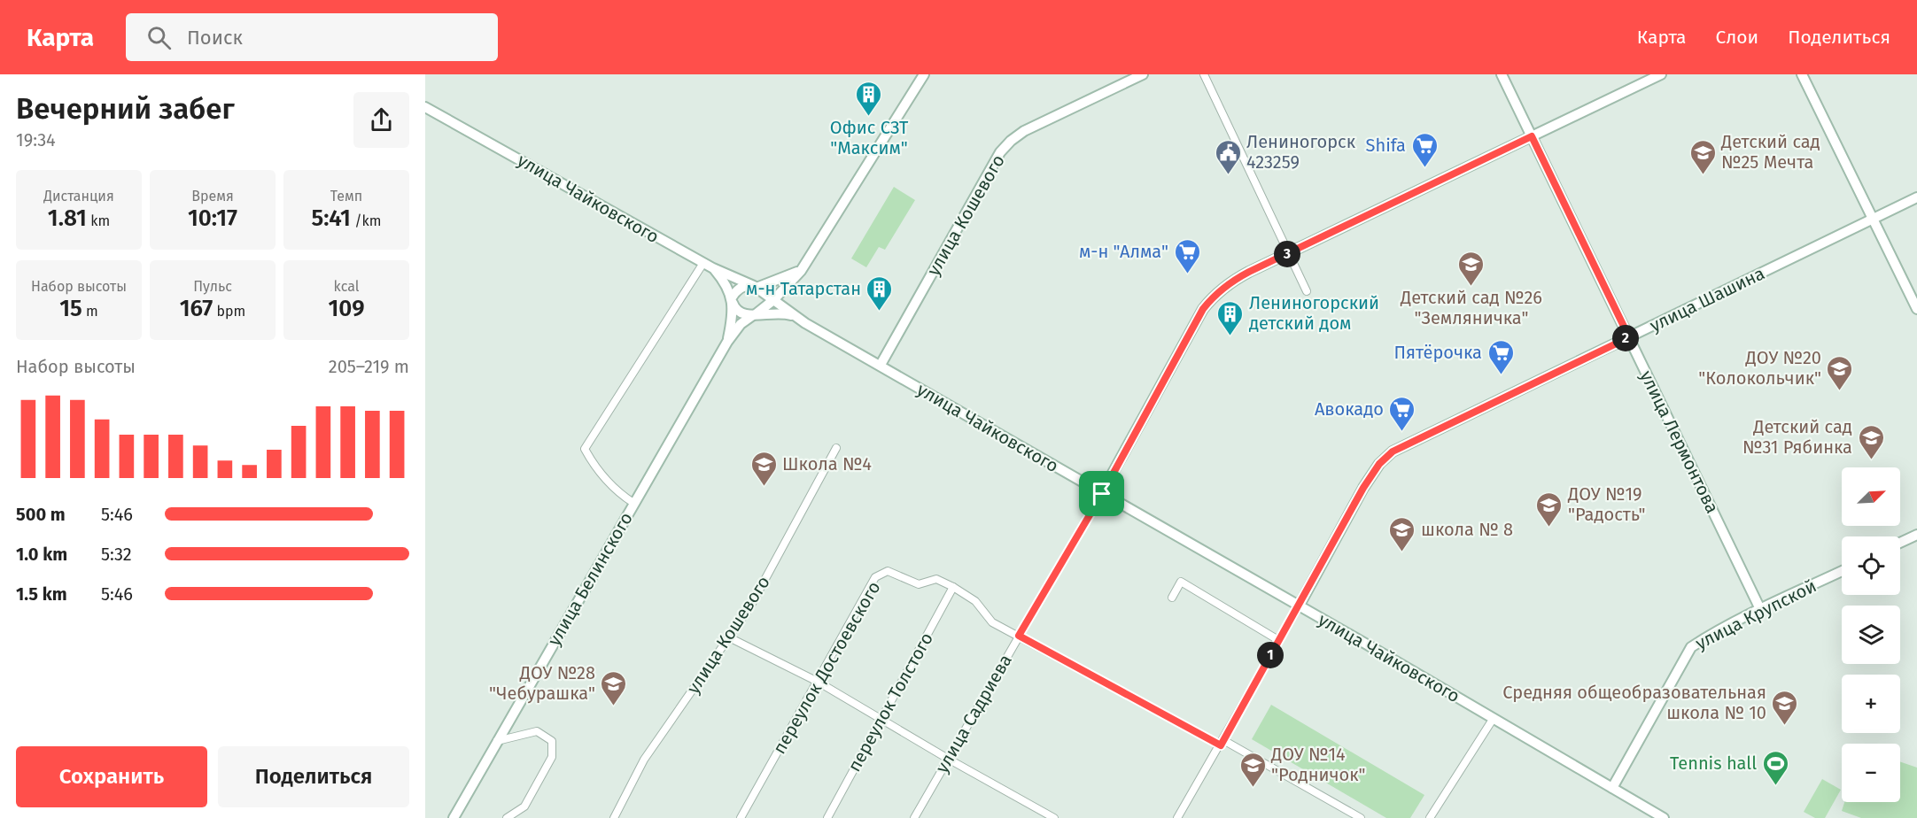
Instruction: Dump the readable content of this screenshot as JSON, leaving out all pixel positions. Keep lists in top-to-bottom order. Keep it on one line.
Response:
{"streets":{"street":["улица Чайковского","улица Кошевого","улица Шашина","улица Лермонтова","улица Белинского","улица Крупской","переулок Достоевского","переулок Толстого","улица Садриева"]},"crossings":[["улица Чайковского","улица Кошевого"],["улица Чайковского","улица Шашина"],["улица Чайковского","улица Крупской"],["улица Чайковского","улица Садриева"],["улица Шашина","улица Лермонтова"],["улица Шашина","переулок Достоевского"],["улица Лермонтова","улица Крупской"],["улица Лермонтова","улица Садриева"],["переулок Достоевского","переулок Толстого"],["переулок Достоевского","улица Садриева"]],"places":{"building":["Офис СЗТ \"Максим\"","м-н Татарстан","Лениногорский детский дом"],"supermarket":["Shifa","м-н \"Алма\"","Пятёрочка","Авокадо"],"public building":["Лениногорск 423259"],"school or university":["Детский сад №25 Мечта","Детский сад №26 \"Земляничка\"","ДОУ №20 \"Колокольчик\"","Детский сад №31 Рябинка","Школа №4","ДОУ №19 \"Радость\"","школа № 8","ДОУ №28 \"Чебурашка\"","Средняя общеобразовательная школа № 10","ДОУ №14 \"Родничок\""],"sports":["Tennis hall"]},"north":"top right","page":{"header":"Карта","search":"Поиск","nav":["Карта","Слои","Поделиться"],"heading":["Вечерний забег","19:34"],"stats":[["Дистанция","1.81 km"],["Время","10:17"],["Темп","5:41 /km"],["Набор высоты","15 m"],["Пульс","167 bpm"],["kcal","109"]],"pins":["3","2","1"],"chart":["Набор высоты","205–219 m"],"map_buttons":["+","−"],"list":[{"name":"500 m","note":"5:46"},{"name":"1.0 km","note":"5:32"},{"name":"1.5 km","note":"5:46"}],"buttons":["Сохранить","Поделиться"]}}
